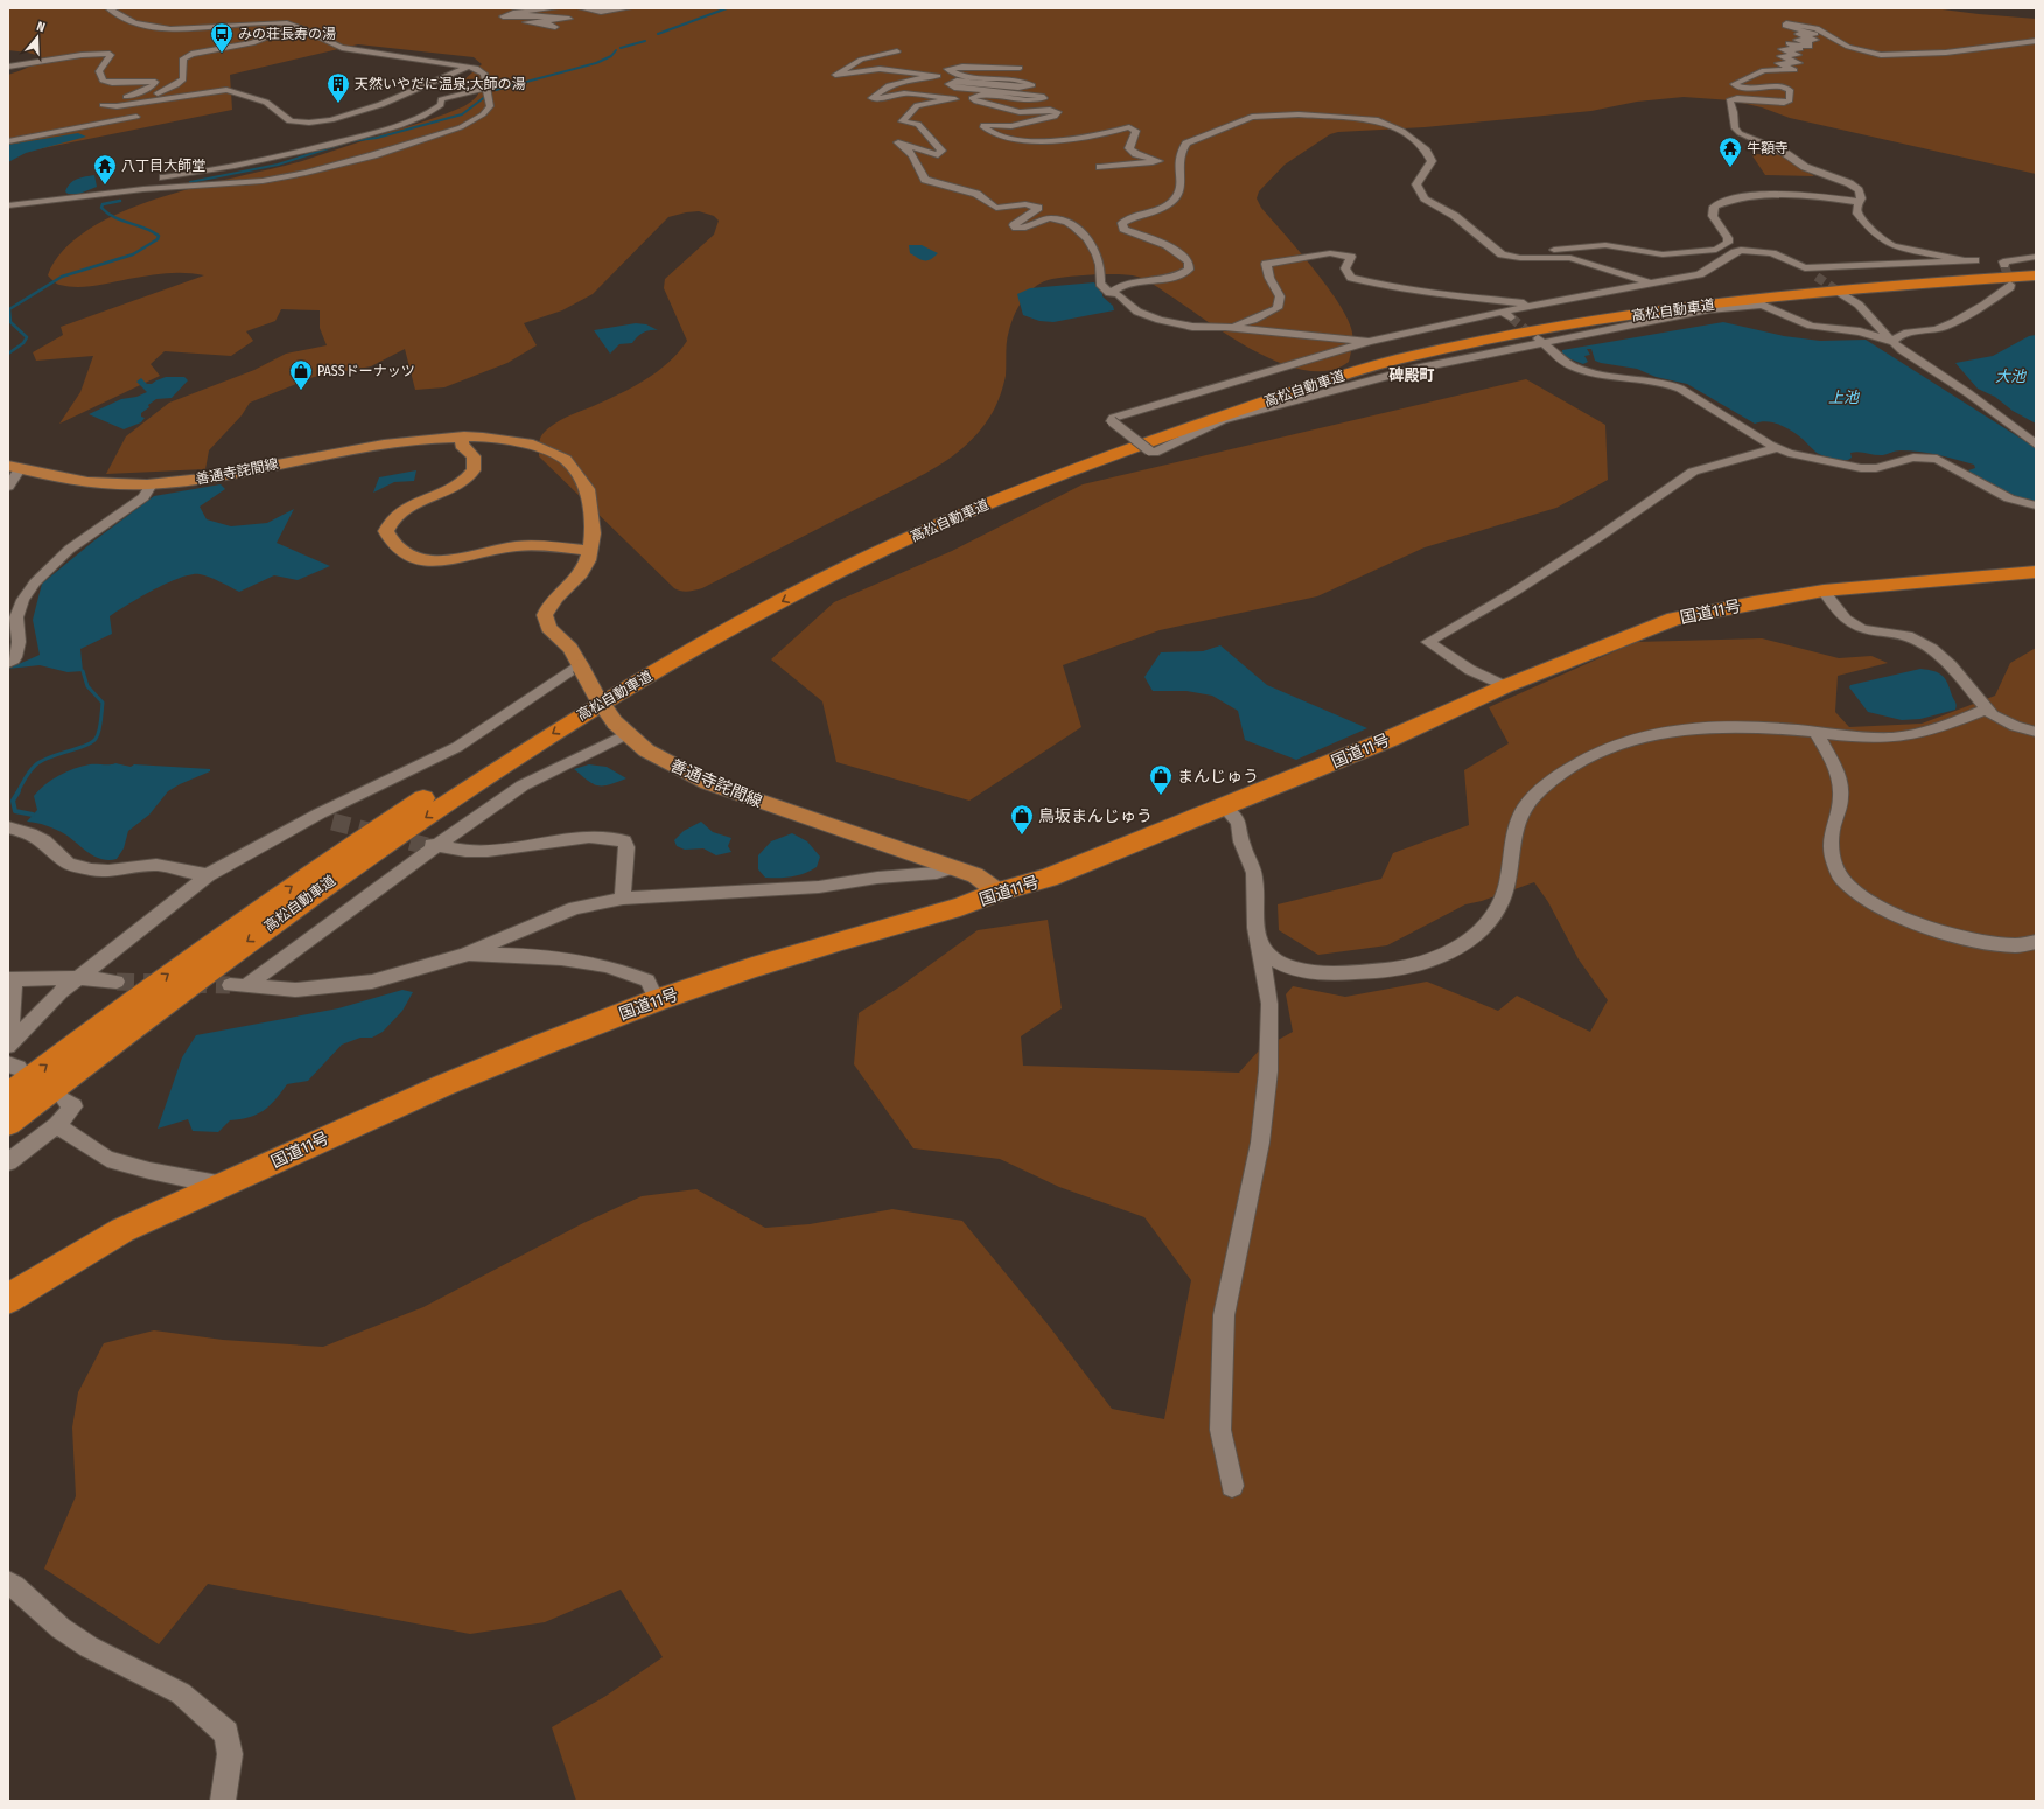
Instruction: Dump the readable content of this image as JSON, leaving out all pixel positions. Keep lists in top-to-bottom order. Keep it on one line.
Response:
{"streets":{"highway":["高松自動車道","国道11号"],"main road":["善通寺詫間線"]},"crossings":[["善通寺詫間線","国道11号"]],"districts":["碑殿町"],"water":["大池","上池"],"places":{"bus stop":["みの荘長寿の湯"],"building":["天然いやだに温泉;大師の湯"],"temple":["牛額寺","八丁目大師堂"],"shop":["PASSドーナッツ","まんじゅう","鳥坂まんじゅう"]},"north":"top"}
